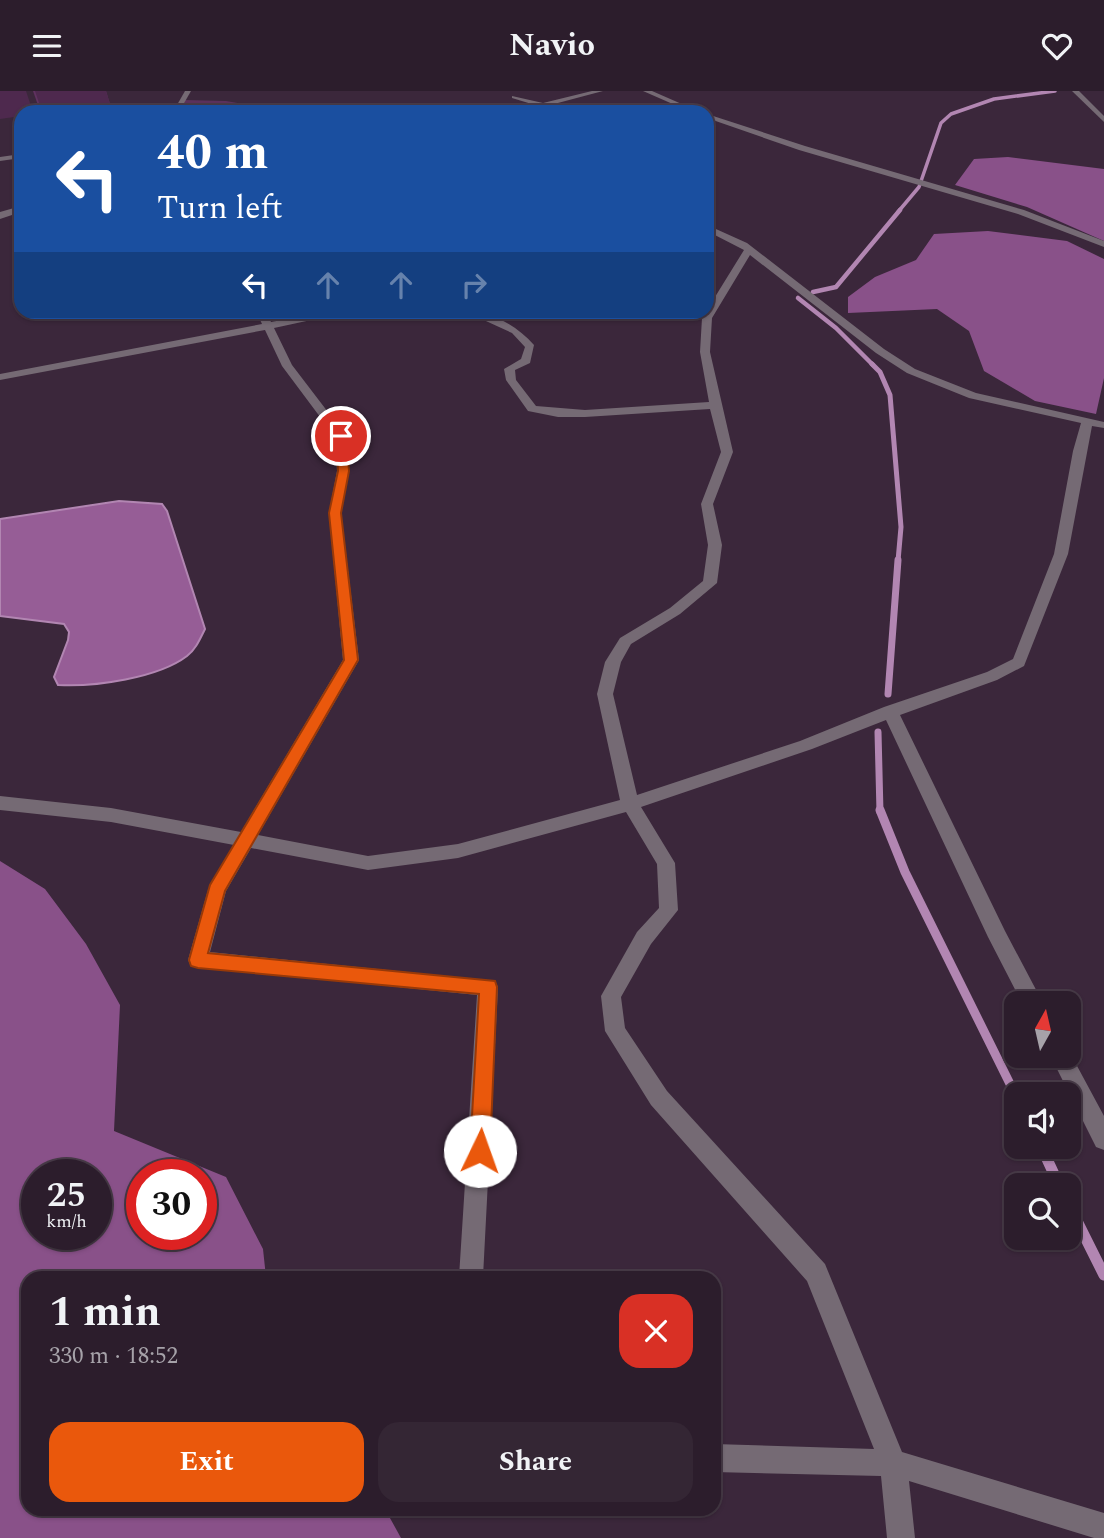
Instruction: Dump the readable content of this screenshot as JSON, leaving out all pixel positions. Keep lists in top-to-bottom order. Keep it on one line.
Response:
{"north":"top","page":{"header":"Navio","turn":["40 m","Turn left"],"speed":"25 km/h","limit":"30","heading":["1 min","330 m · 18:52"],"buttons":["Exit","Share"]}}
